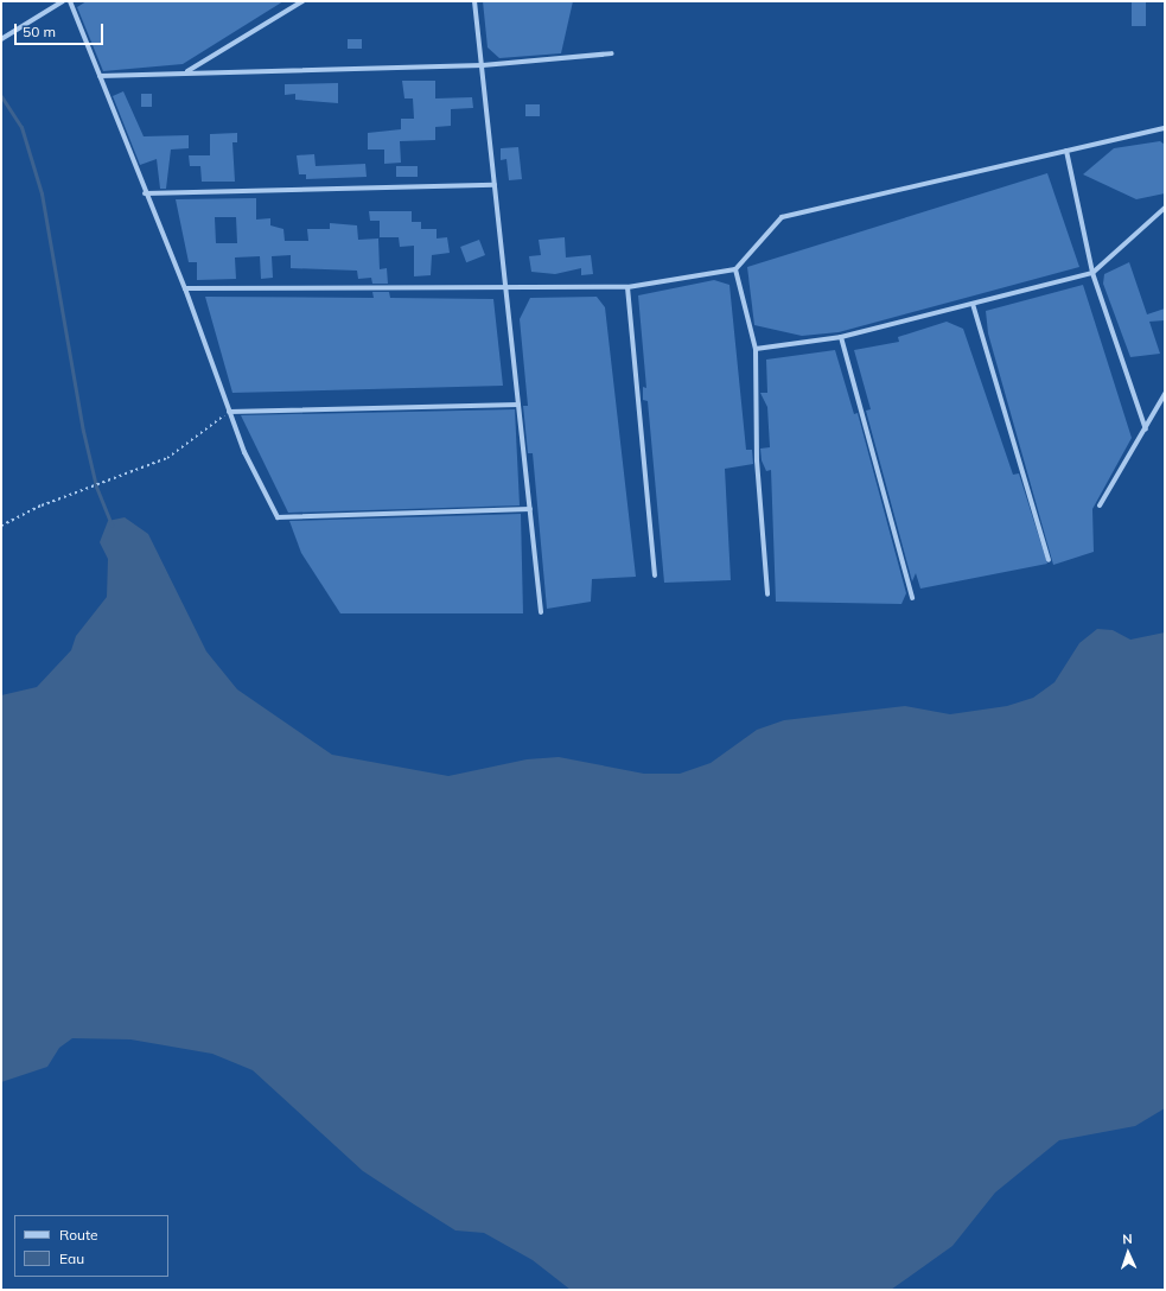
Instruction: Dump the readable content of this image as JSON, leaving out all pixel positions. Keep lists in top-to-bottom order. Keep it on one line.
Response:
{"legend":["Route","Eau"],"scale_bar":"50 m","north":"top"}
